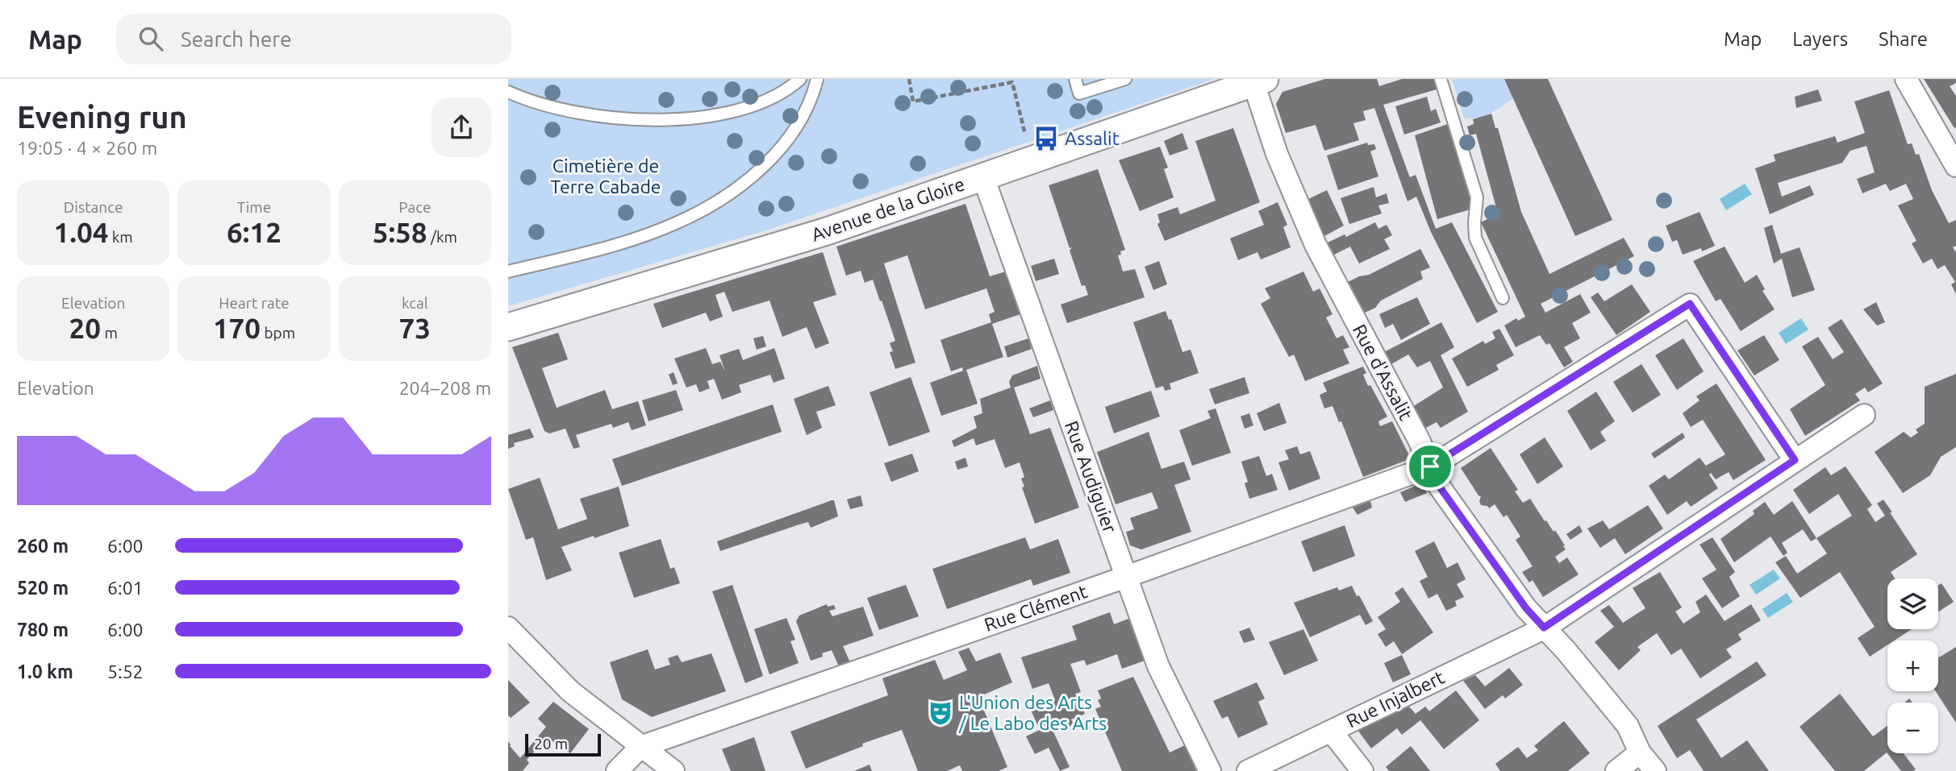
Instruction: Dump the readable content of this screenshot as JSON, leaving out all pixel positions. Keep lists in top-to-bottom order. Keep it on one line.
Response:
{"streets":{"street":["Avenue de la Gloire","Rue d'Assalit","Rue Audiguier","Rue Clément","Rue Injalbert"]},"crossings":[["Avenue de la Gloire","Rue d'Assalit"],["Avenue de la Gloire","Rue Audiguier"],["Rue d'Assalit","Rue Clément"],["Rue d'Assalit","Rue Injalbert"],["Rue Audiguier","Rue Clément"],["Rue Clément","Rue Injalbert"]],"parks":["Cimetière de Terre Cabade"],"places":{"bus stop":["Assalit"],"theatre":["L'Union des Arts / Le Labo des Arts"]},"scale_bar":"20 m","page":{"header":"Map","search":"Search here","nav":["Map","Layers","Share"],"heading":["Evening run","19:05 · 4 × 260 m"],"stats":[["Distance","1.04 km"],["Time","6:12"],["Pace","5:58 /km"],["Elevation","20 m"],["Heart rate","170 bpm"],["kcal","73"]],"chart":["Elevation","204–208 m"],"list":[{"name":"260 m","note":"6:00"},{"name":"520 m","note":"6:01"},{"name":"780 m","note":"6:00"},{"name":"1.0 km","note":"5:52"}],"map_buttons":["+","−"],"scale":"20 m"}}
